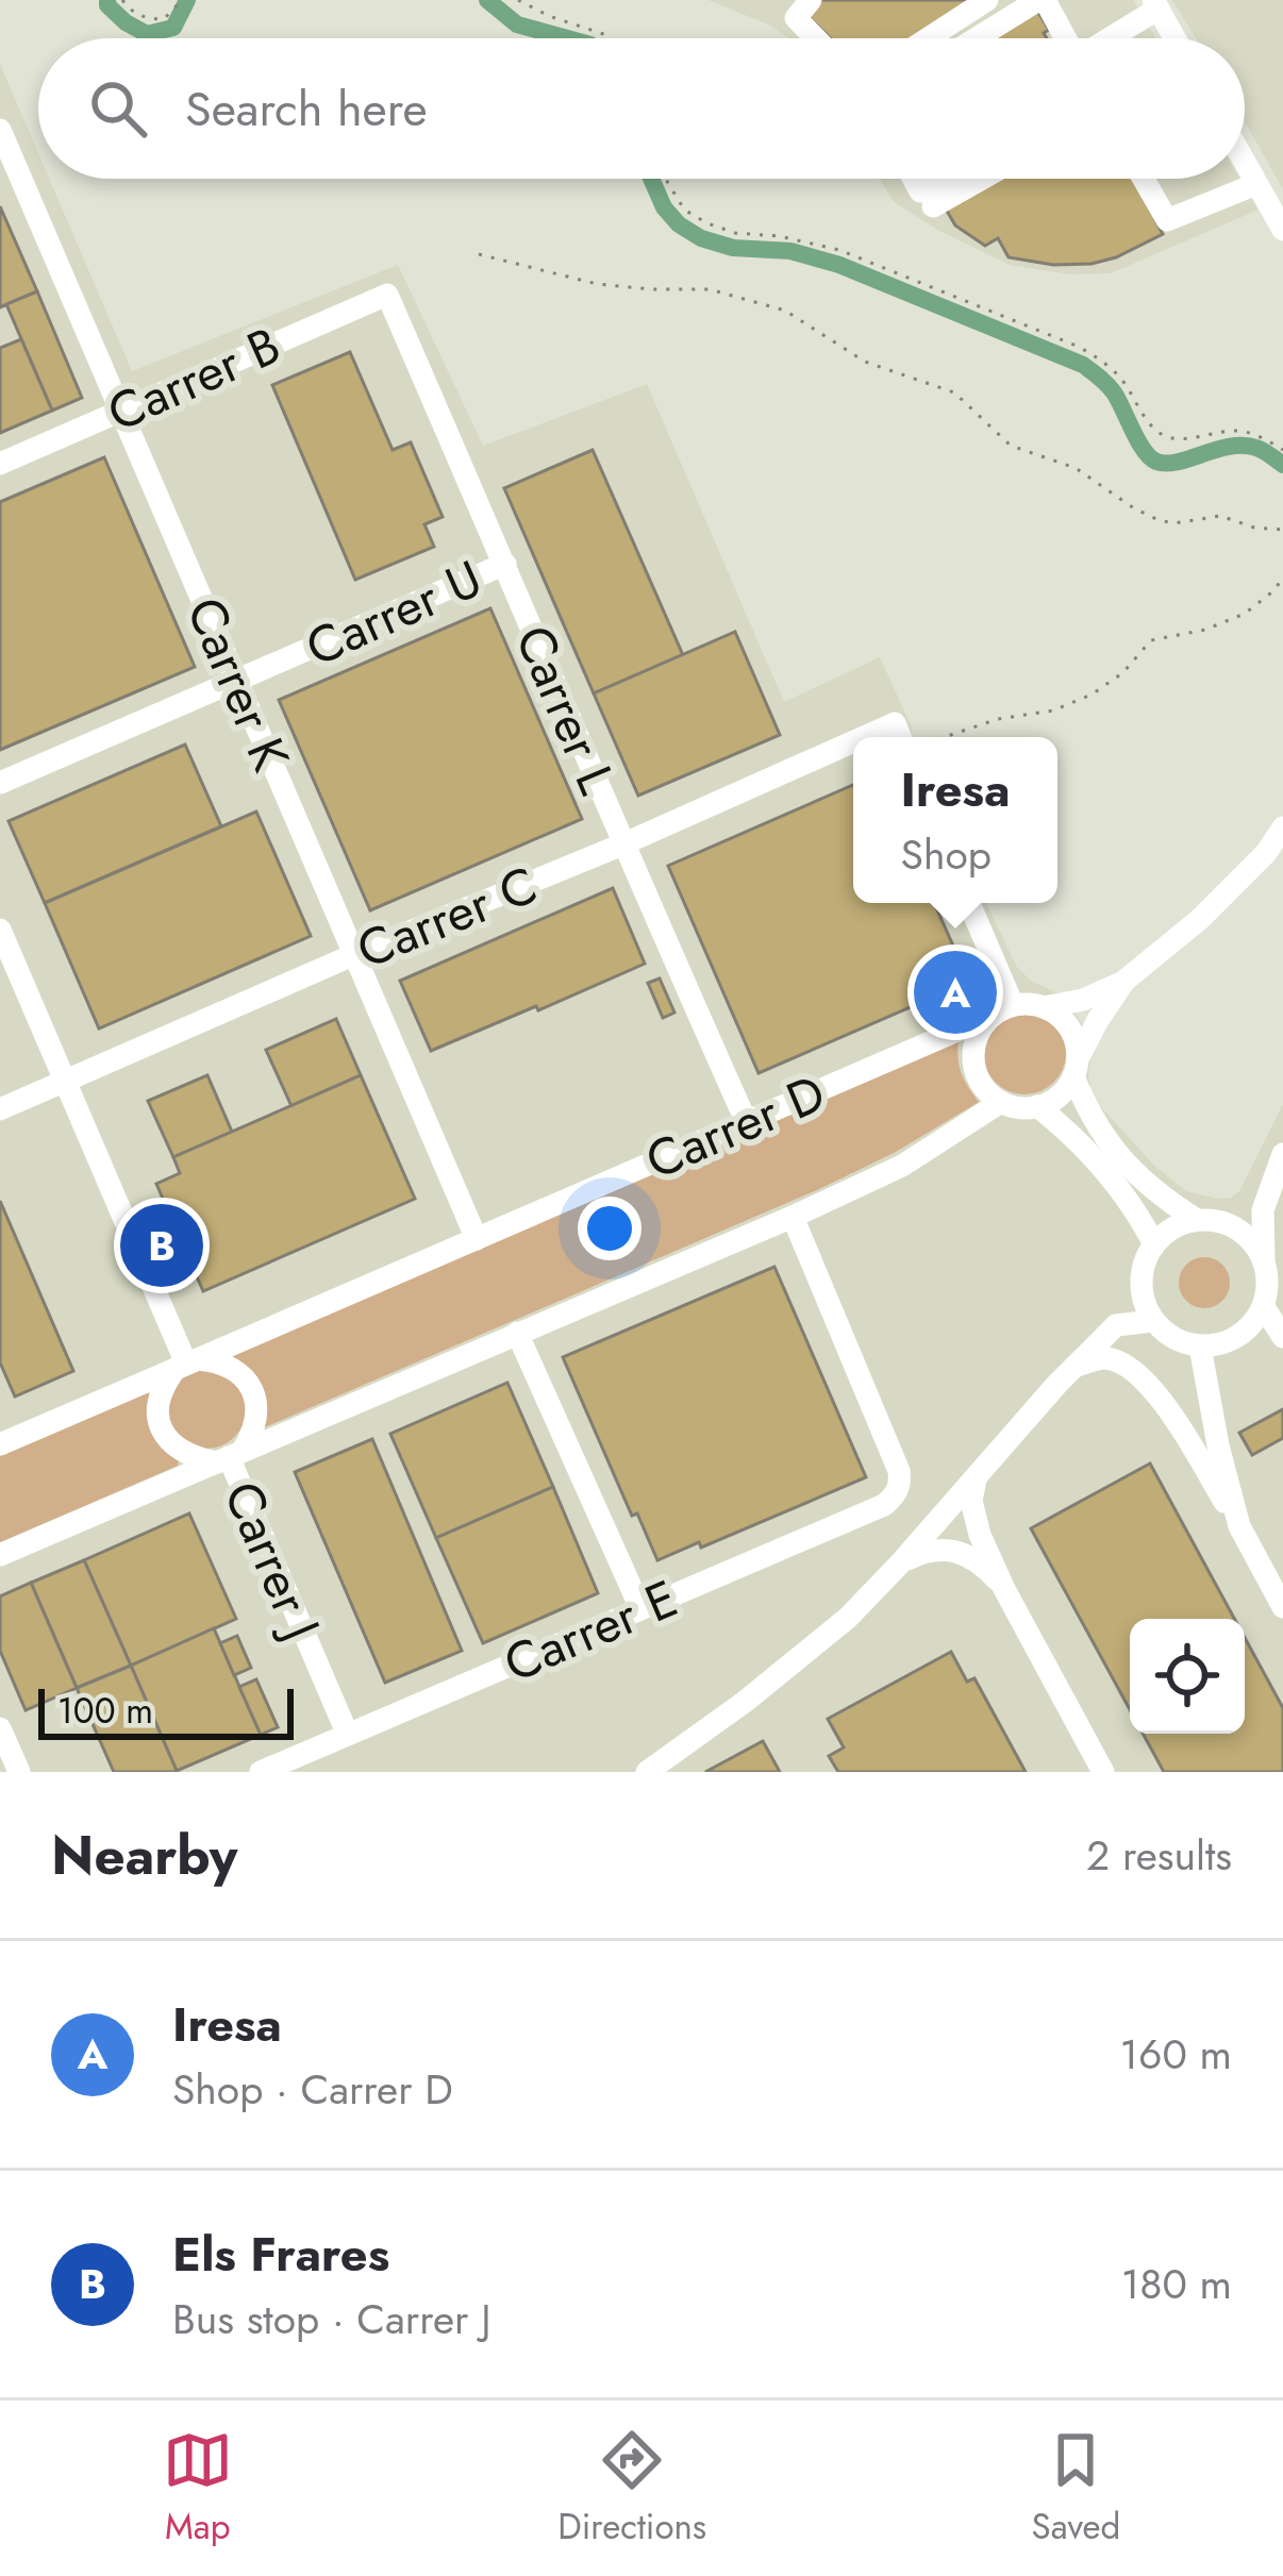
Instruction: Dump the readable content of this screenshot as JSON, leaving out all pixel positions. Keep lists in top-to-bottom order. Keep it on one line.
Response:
{"streets":{"street":["Carrer B","Carrer U","Carrer K","Carrer L","Carrer C","Carrer D","Carrer J","Carrer E"]},"crossings":[["Carrer B","Carrer K"],["Carrer B","Carrer L"],["Carrer U","Carrer K"],["Carrer U","Carrer L"],["Carrer K","Carrer C"],["Carrer K","Carrer D"],["Carrer L","Carrer C"],["Carrer L","Carrer D"],["Carrer D","Carrer J"],["Carrer D","Carrer E"],["Carrer J","Carrer E"]],"scale_bar":"100 m","page":{"search":"Search here","popup":["Iresa","Shop"],"pins":["A","B"],"scale":"100 m","heading":["Nearby","2 results"],"list":[{"mark":"A","name":"Iresa","note":"Shop · Carrer D","value":"160 m"},{"mark":"B","name":"Els Frares","note":"Bus stop · Carrer J","value":"180 m"}],"nav":["Map","Directions","Saved"]}}
